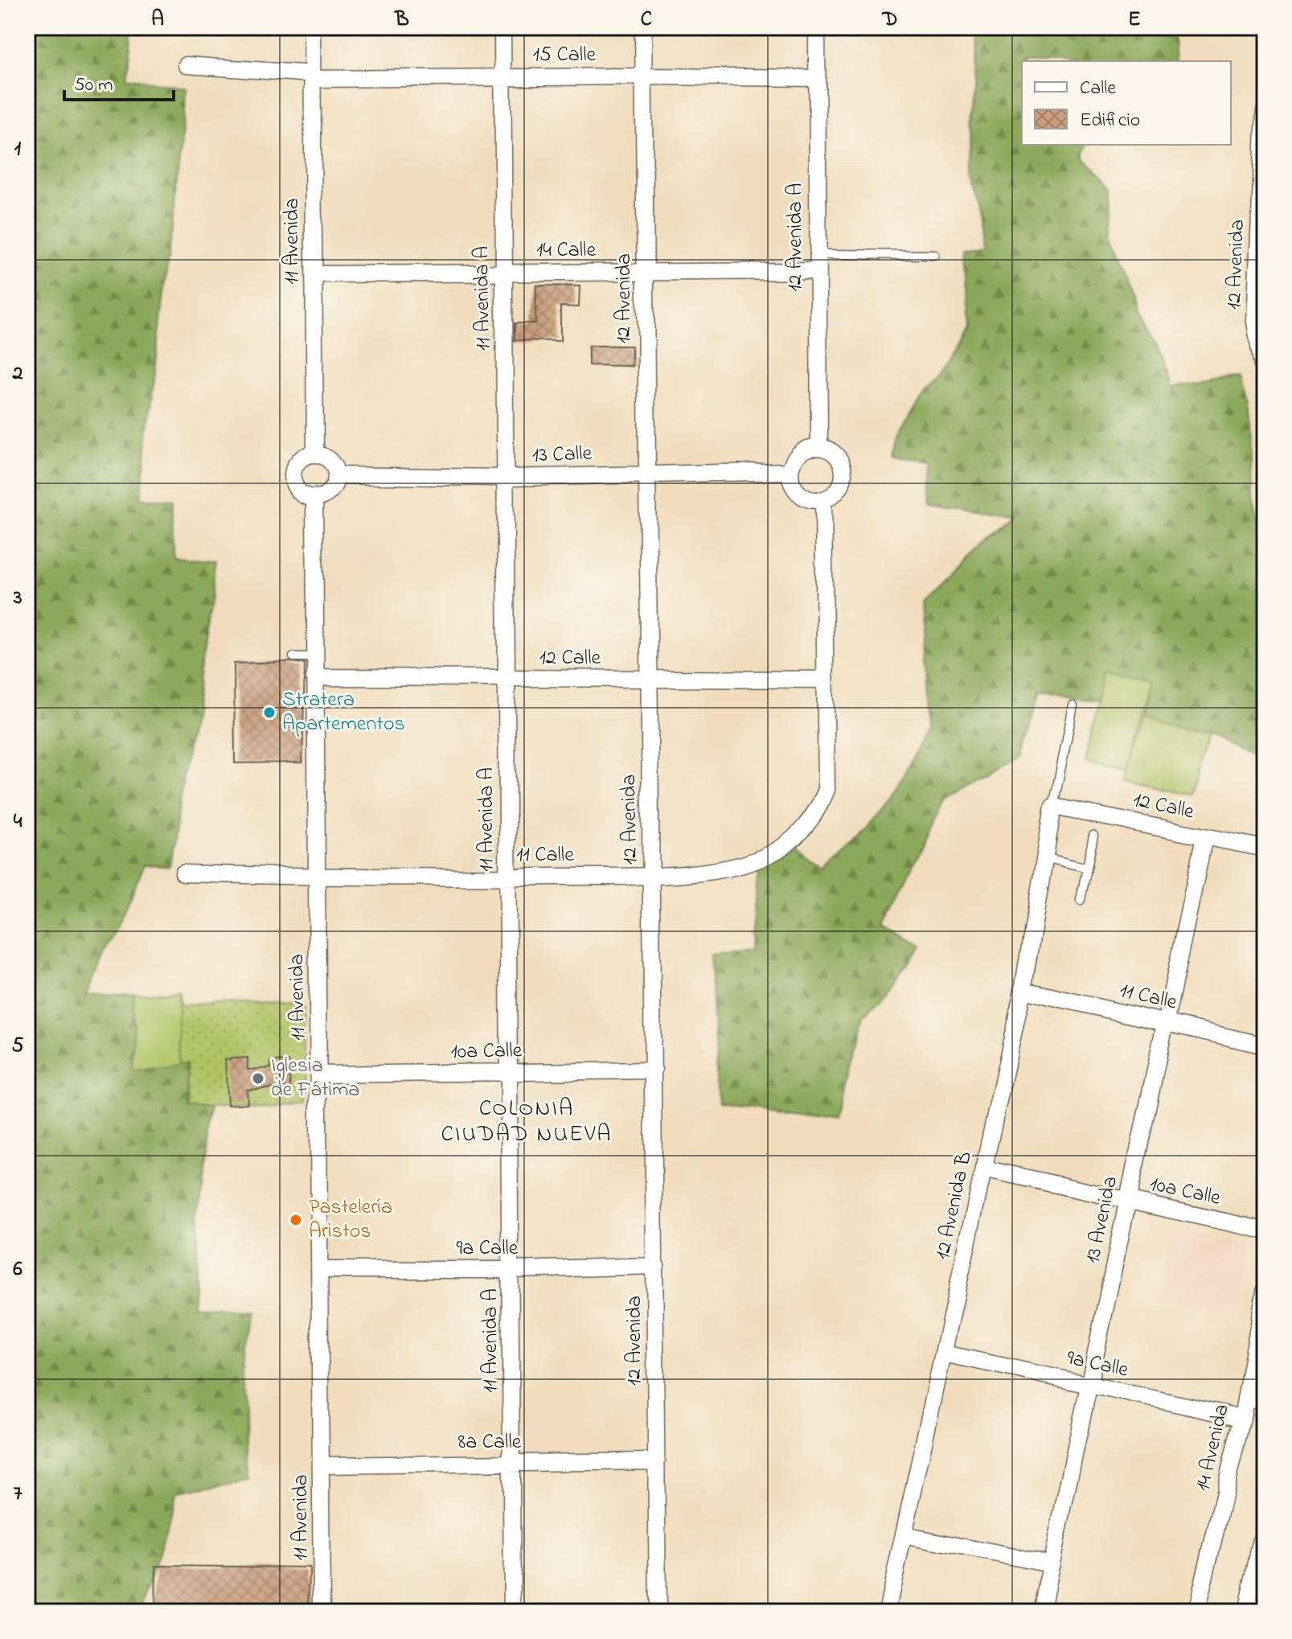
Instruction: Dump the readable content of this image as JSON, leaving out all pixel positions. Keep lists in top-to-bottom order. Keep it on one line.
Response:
{"streets":{"street":["15 Calle","12 Avenida A","11 Avenida","14 Calle","12 Avenida","11 Avenida A","13 Calle","12 Calle","11 Calle","10a Calle","12 Avenida B","13 Avenida","9a Calle","8a Calle","14 Avenida"]},"crossings":[["15 Calle","12 Avenida A"],["15 Calle","11 Avenida"],["15 Calle","12 Avenida"],["15 Calle","11 Avenida A"],["12 Avenida A","14 Calle"],["12 Avenida A","13 Calle"],["11 Avenida","14 Calle"],["11 Avenida","13 Calle"],["11 Avenida","12 Calle"],["11 Avenida","11 Calle"],["11 Avenida","10a Calle"],["11 Avenida","9a Calle"],["11 Avenida","8a Calle"],["14 Calle","12 Avenida"],["14 Calle","11 Avenida A"],["12 Avenida","13 Calle"],["12 Avenida","12 Calle"],["12 Avenida","11 Calle"],["12 Avenida","10a Calle"],["12 Avenida","9a Calle"],["12 Avenida","8a Calle"],["11 Avenida A","13 Calle"],["11 Avenida A","12 Calle"],["11 Avenida A","11 Calle"],["11 Avenida A","10a Calle"],["11 Avenida A","9a Calle"],["11 Avenida A","8a Calle"],["12 Calle","11 Calle"],["12 Calle","12 Avenida B"],["12 Calle","13 Avenida"],["11 Calle","12 Avenida B"],["11 Calle","13 Avenida"],["10a Calle","12 Avenida B"],["10a Calle","13 Avenida"],["12 Avenida B","9a Calle"],["13 Avenida","9a Calle"],["9a Calle","14 Avenida"]],"districts":["COLONIA CIUDAD NUEVA"],"places":["Stratera Apartementos","Iglesia de Fátima","Pastelería Aristos"],"legend":["Calle","Edificio"],"scale_bar":"50 m","grid":{"columns":["A","B","C","D","E"],"rows":["1","2","3","4","5","6","7"]}}
